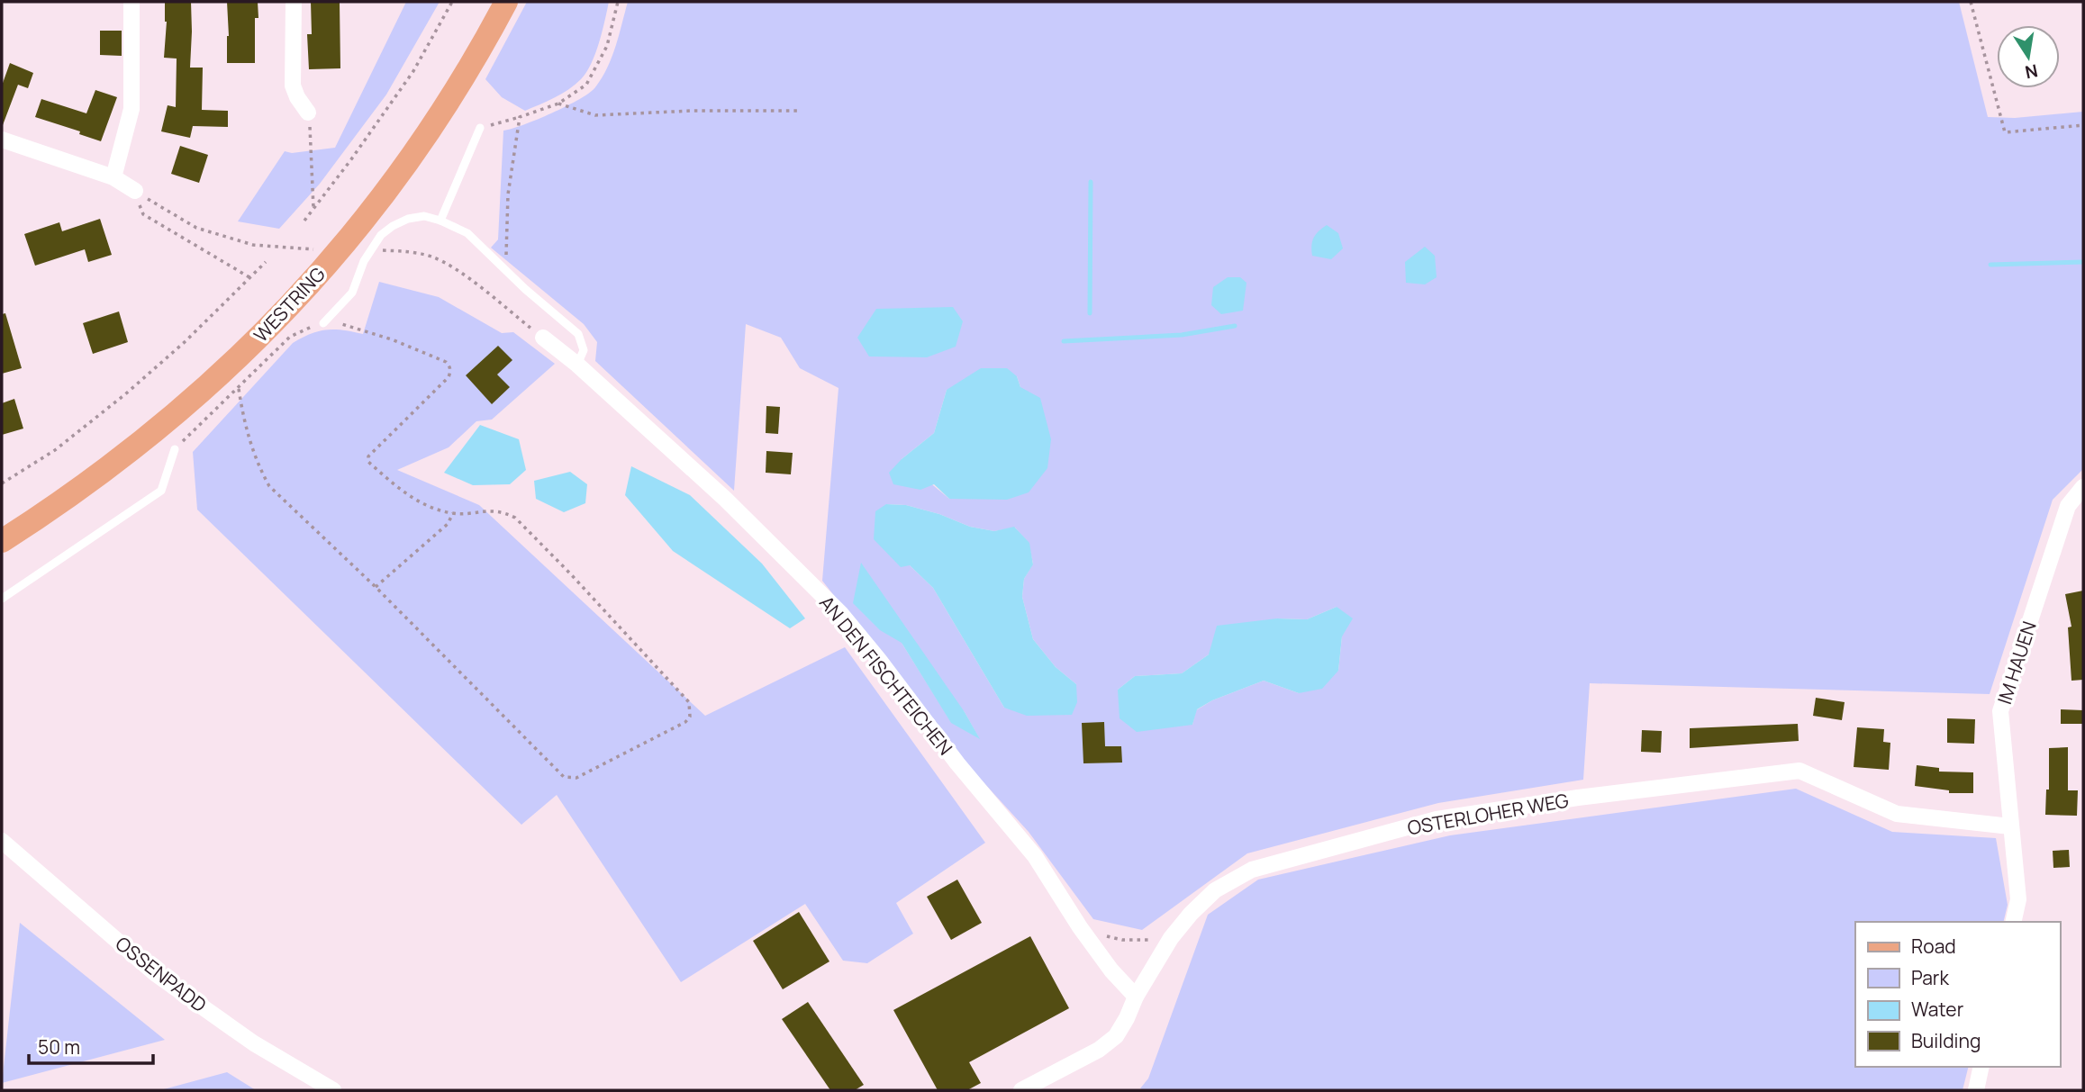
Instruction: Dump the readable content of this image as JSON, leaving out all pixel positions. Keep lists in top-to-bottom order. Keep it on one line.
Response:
{"streets":{"main road":["WESTRING"],"street":["IM HAUEN","AN DEN FISCHTEICHEN","OSTERLOHER WEG","OSSENPADD"]},"crossings":[["IM HAUEN","OSTERLOHER WEG"],["AN DEN FISCHTEICHEN","OSTERLOHER WEG"]],"legend":["Road","Park","Water","Building"],"scale_bar":"50 m","north":"bottom"}
